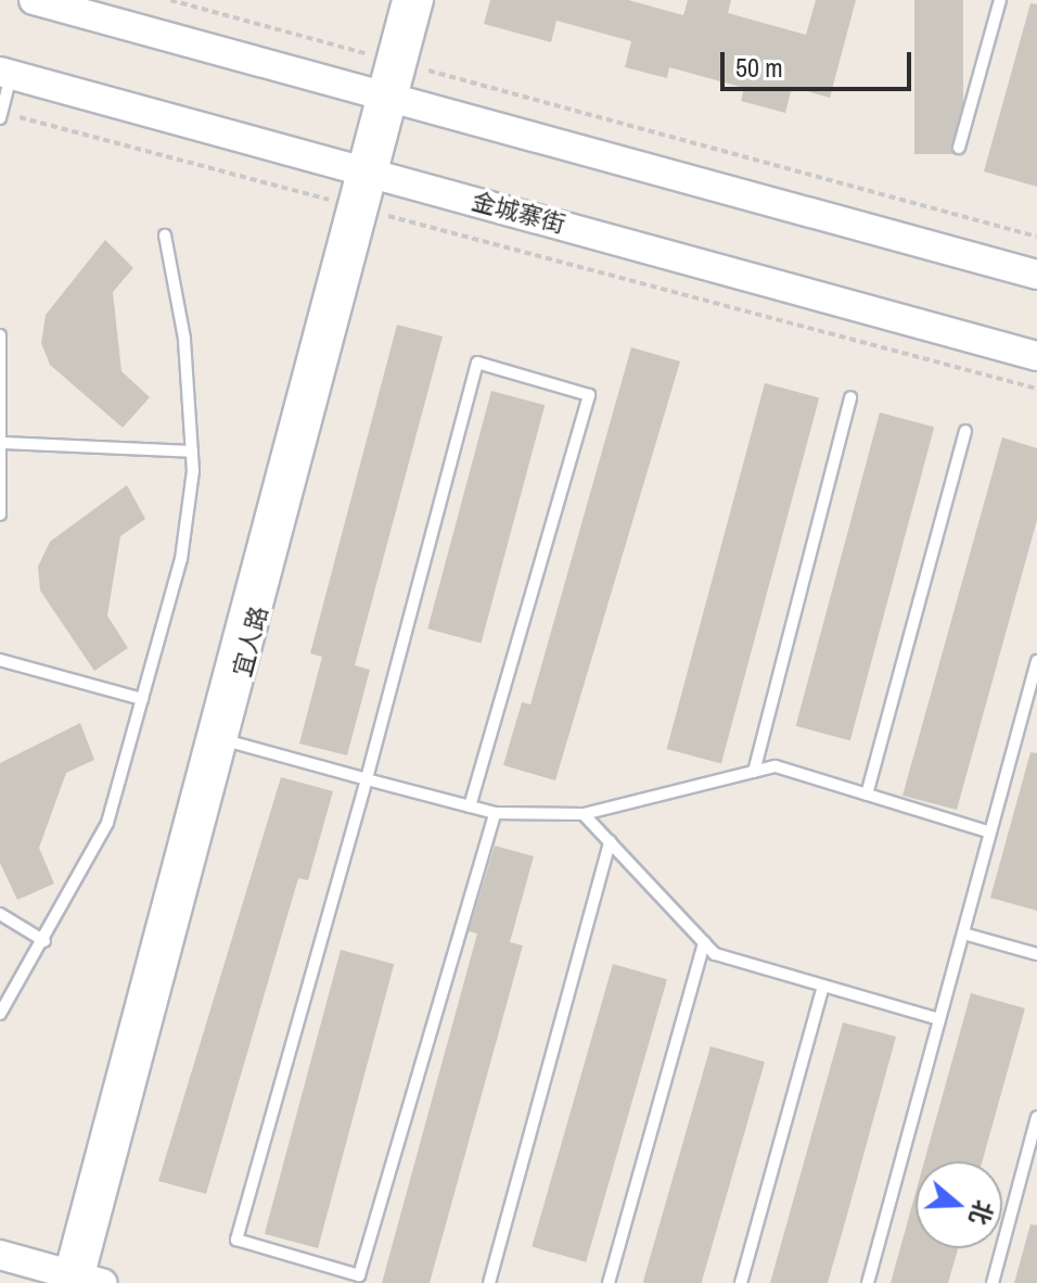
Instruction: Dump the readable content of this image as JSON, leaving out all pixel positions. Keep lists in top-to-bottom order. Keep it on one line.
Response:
{"streets":{"main road":["金城寨街"],"street":["宜人路"]},"crossings":[["金城寨街","宜人路"]],"scale_bar":"50 m","north":"right"}
